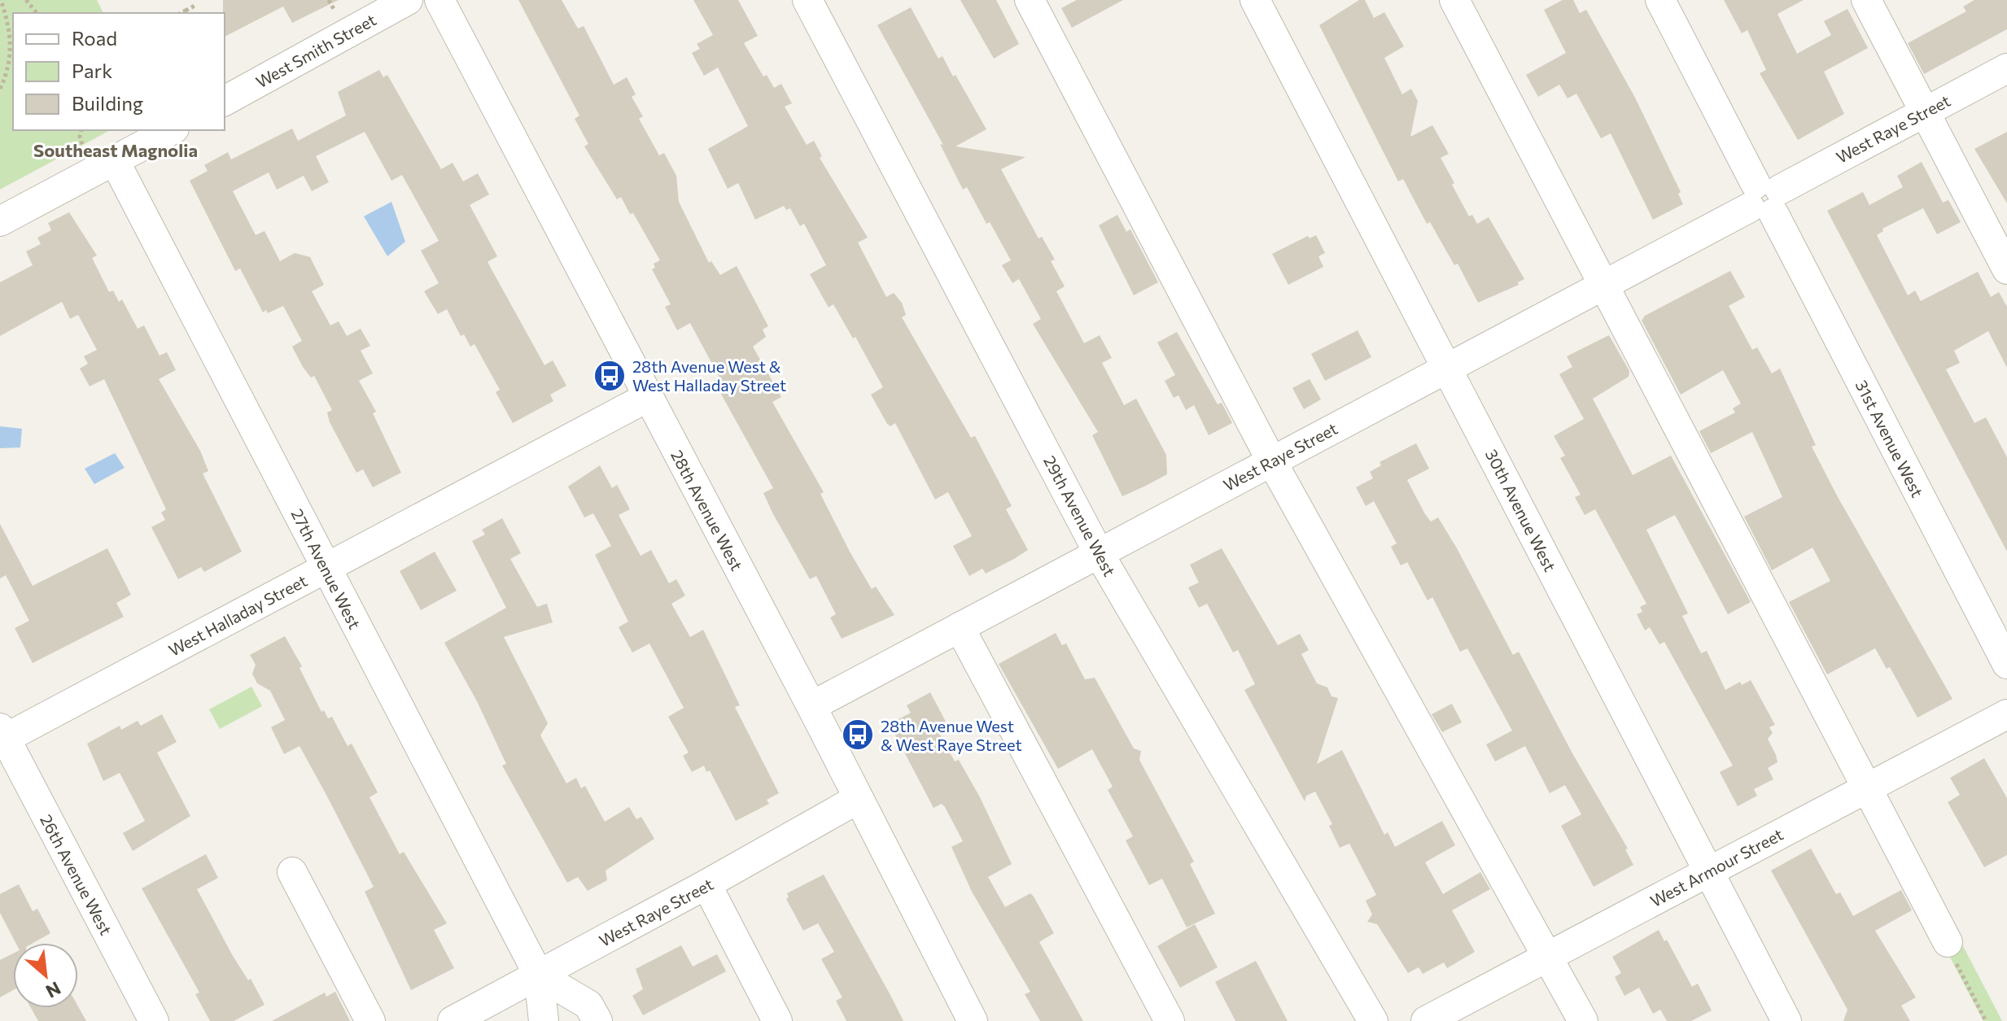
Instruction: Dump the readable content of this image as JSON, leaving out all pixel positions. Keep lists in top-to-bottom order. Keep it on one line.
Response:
{"streets":{"street":["West Smith Street","West Raye Street","31st Avenue West","28th Avenue West","30th Avenue West","29th Avenue West","27th Avenue West","West Halladay Street","West Armour Street","26th Avenue West"]},"crossings":[["West Raye Street","31st Avenue West"],["West Raye Street","28th Avenue West"],["West Raye Street","30th Avenue West"],["West Raye Street","29th Avenue West"],["West Raye Street","27th Avenue West"],["28th Avenue West","West Halladay Street"],["30th Avenue West","West Armour Street"],["27th Avenue West","West Halladay Street"],["West Halladay Street","26th Avenue West"]],"districts":["Southeast Magnolia"],"places":{"bus stop":["28th Avenue West & West Halladay Street","28th Avenue West & West Raye Street"]},"legend":["Road","Park","Building"],"north":"bottom right"}
